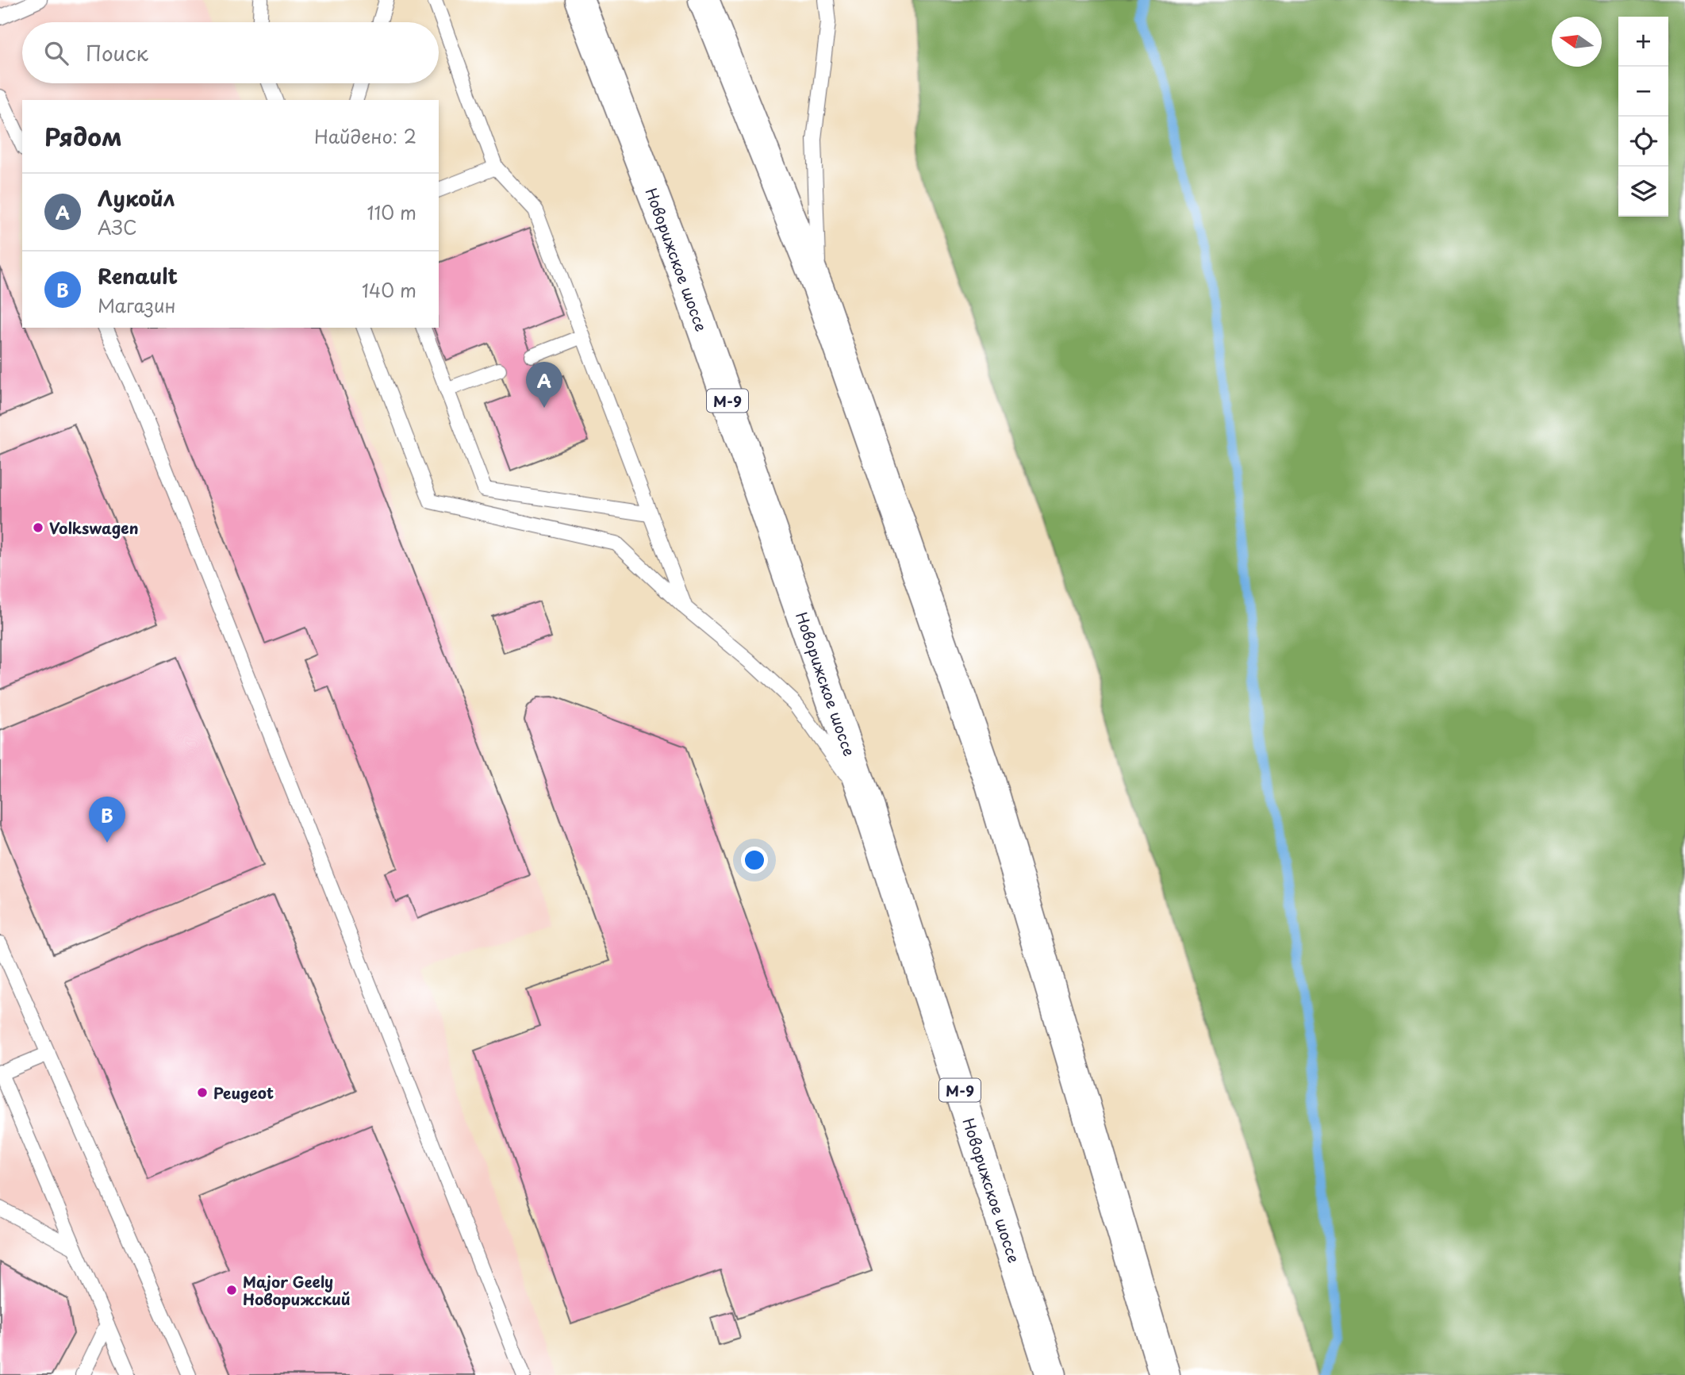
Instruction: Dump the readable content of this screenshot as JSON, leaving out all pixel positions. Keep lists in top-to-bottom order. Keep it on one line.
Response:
{"streets":{"highway":["Новорижское шоссе","М-9"]},"places":["Volkswagen","Peugeot","Major Geely Новорижский"],"north":"left","page":{"map_buttons":["+","−"],"search":"Поиск","heading":["Рядом","Найдено: 2"],"list":[{"mark":"A","name":"Лукойл","note":"АЗС","value":"110 m"},{"mark":"B","name":"Renault","note":"Магазин","value":"140 m"}],"pins":["A","B"]}}
